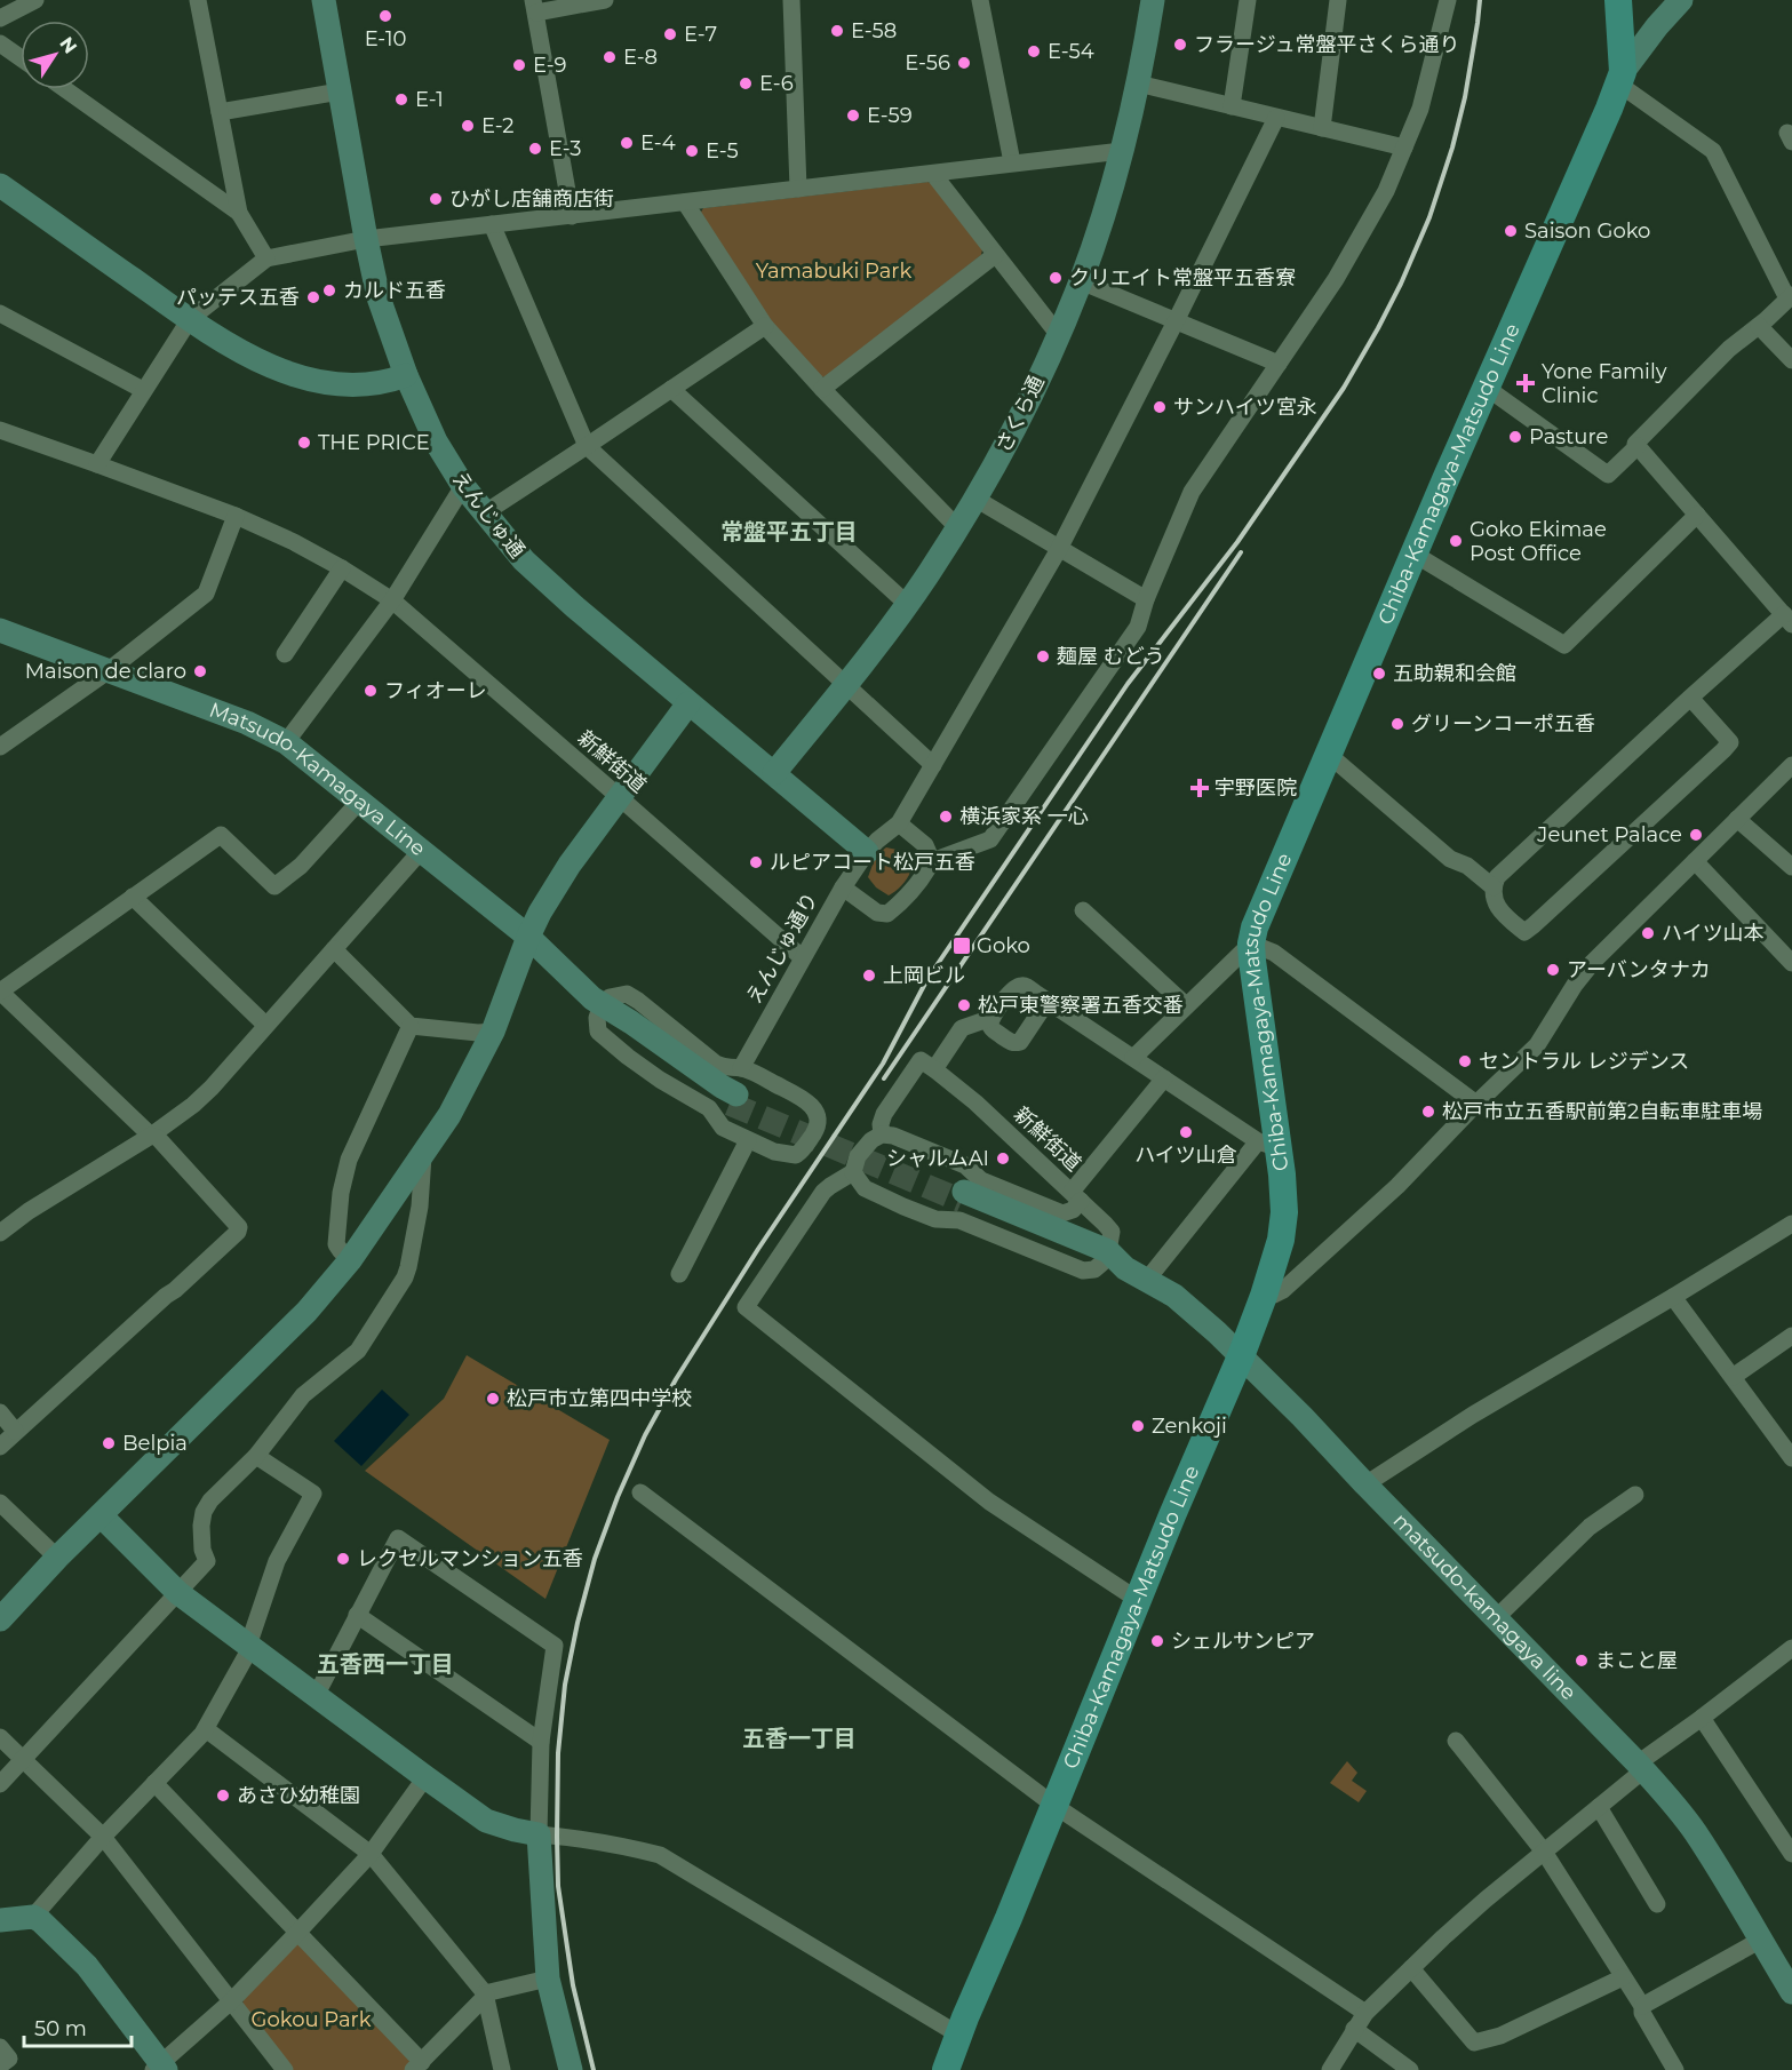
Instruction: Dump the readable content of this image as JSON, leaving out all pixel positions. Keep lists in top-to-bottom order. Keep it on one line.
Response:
{"streets":{"main road":["Chiba-Kamagaya-Matsudo Line"],"street":["さくら通","えんじゅ通","新鮮街道","Matsudo-Kamagaya Line","えんじゅ通り","matsudo-kamagaya line"]},"crossings":[["さくら通","えんじゅ通"],["Chiba-Kamagaya-Matsudo Line","matsudo-kamagaya line"],["えんじゅ通","えんじゅ通り"],["新鮮街道","えんじゅ通り"],["新鮮街道","matsudo-kamagaya line"]],"districts":["常盤平五丁目","五香西一丁目","五香一丁目"],"parks":["Yamabuki Park","Gokou Park"],"places":{"other":["E-10","E-58","E-7","フラージュ常盤平さくら通り","E-54","E-8","E-56","E-9","E-6","E-1","E-59","E-2","E-4","E-3","E-5","ひがし店舗商店街","Saison Goko","クリエイト常盤平五香寮","カルド五香","パッテス五香","サンハイツ宮永","Pasture","THE PRICE","Goko Ekimae Post Office","麺屋 むどう","Maison de claro","五助親和会館","フィオーレ","グリーンコーポ五香","横浜家系 一心","Jeunet Palace","ルピアコート松戸五香","ハイツ山本","アーバンタナカ","上岡ビル","松戸東警察署五香交番","セントラル レジデンス","松戸市立五香駅前第2自転車駐車場","ハイツ山倉","シャルムAI","松戸市立第四中学校","Zenkoji","Belpia","レクセルマンション五香","シェルサンピア","まこと屋","あさひ幼稚園"],"health":["Yone Family Clinic","宇野医院"],"transit":["Goko"]},"scale_bar":"50 m","north":"top right"}
